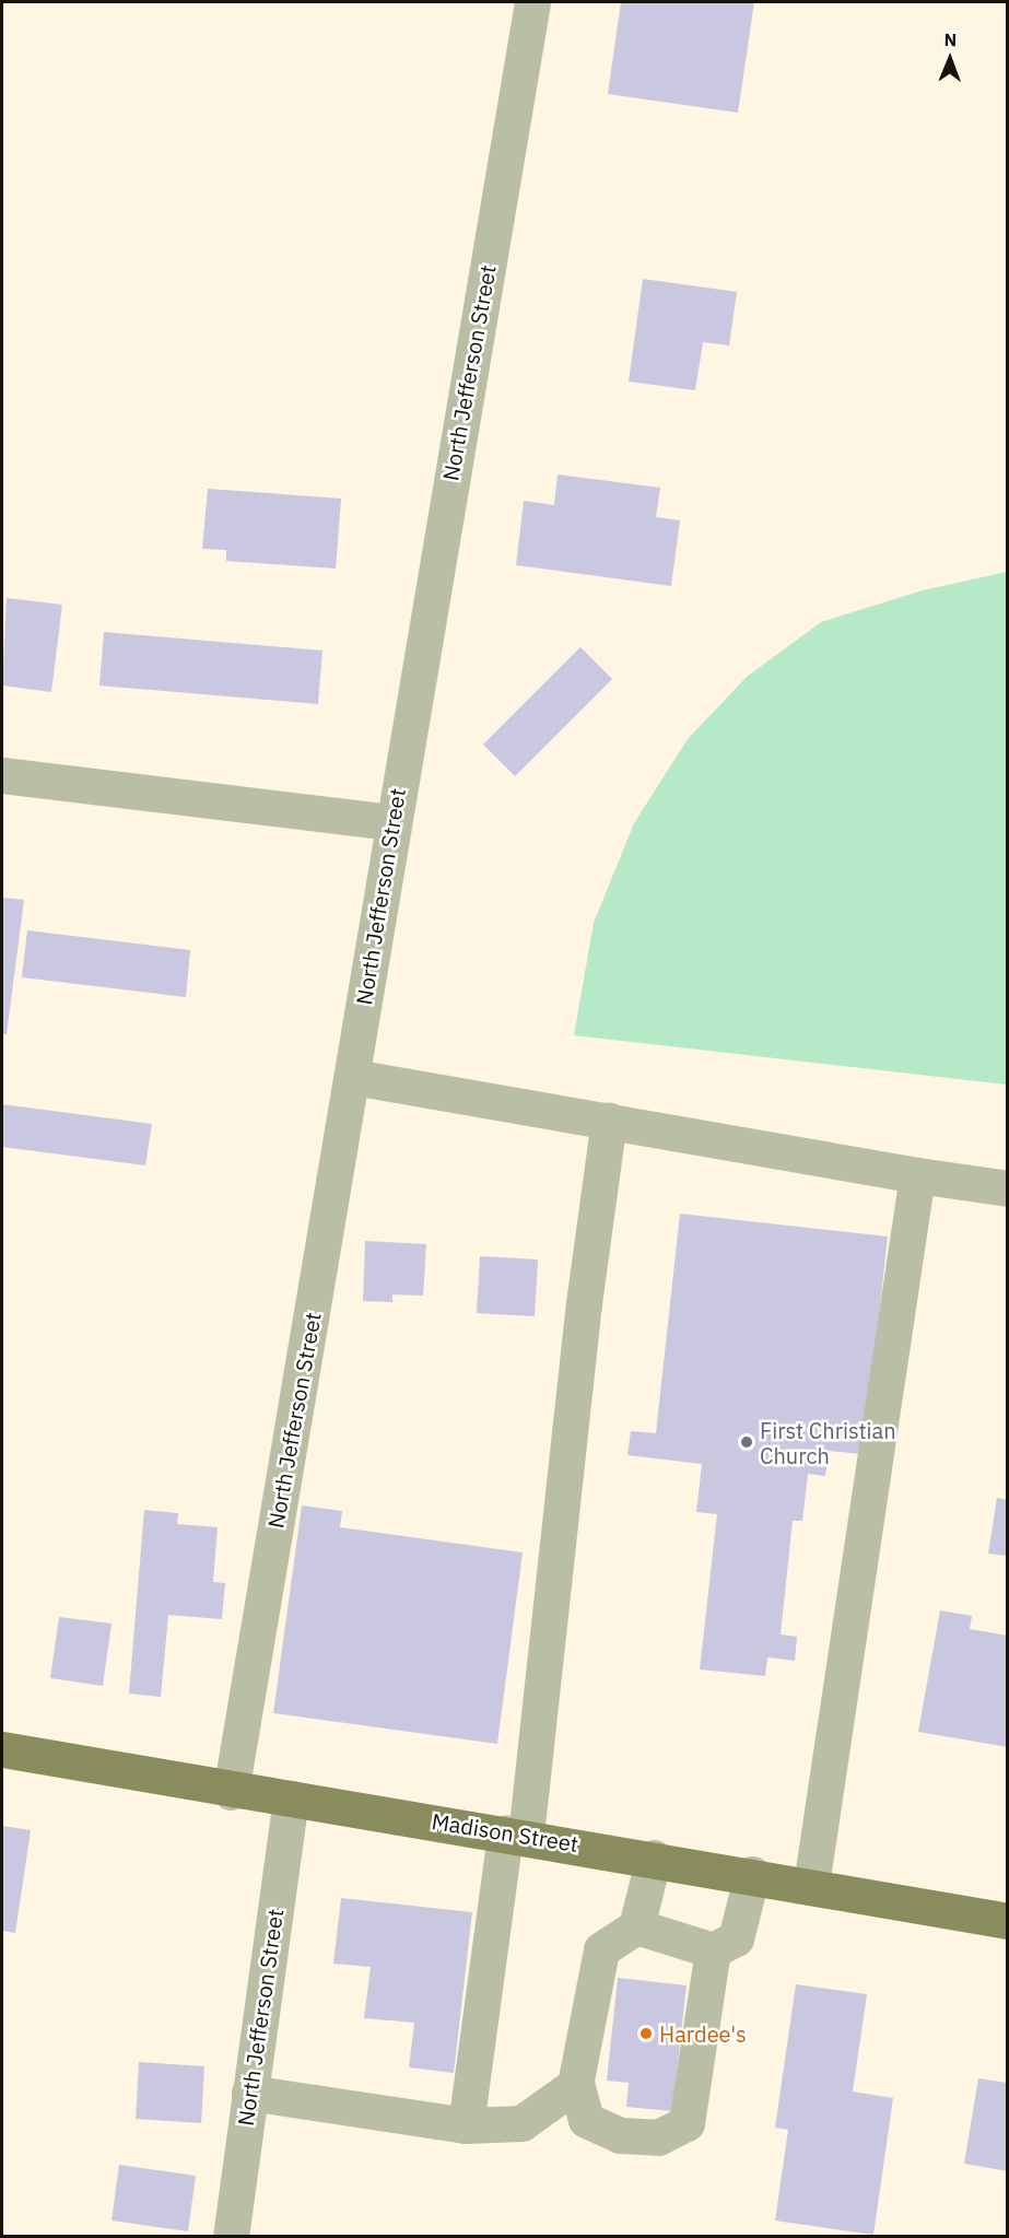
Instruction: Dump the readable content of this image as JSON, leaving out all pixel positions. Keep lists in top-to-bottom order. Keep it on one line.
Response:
{"streets":{"main road":["Madison Street"],"street":["North Jefferson Street"]},"crossings":[["North Jefferson Street","Madison Street"]],"places":["First Christian Church","Hardee's"],"north":"top"}
